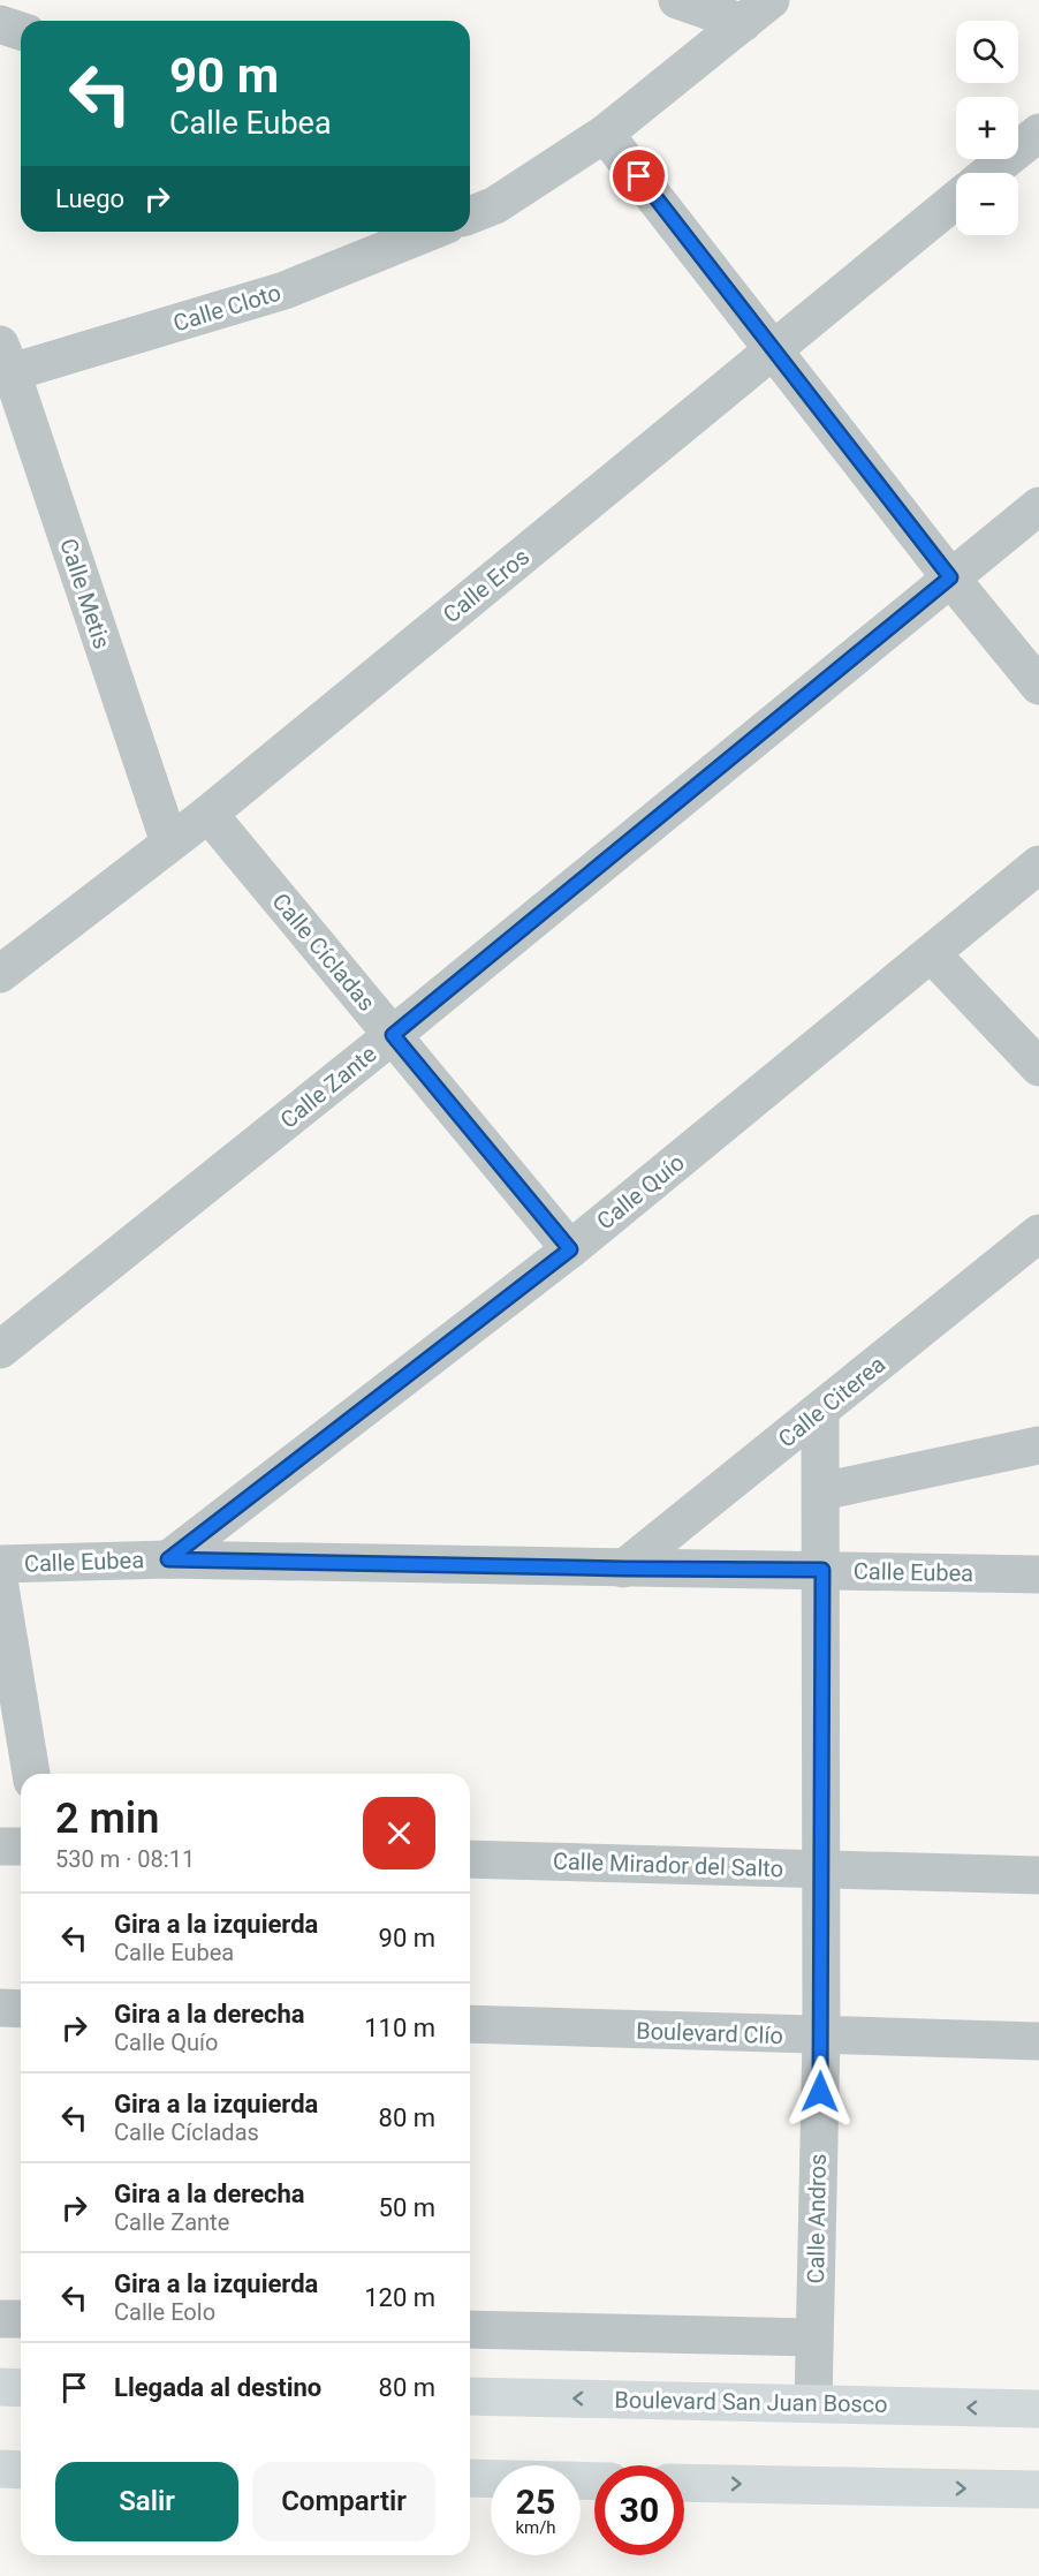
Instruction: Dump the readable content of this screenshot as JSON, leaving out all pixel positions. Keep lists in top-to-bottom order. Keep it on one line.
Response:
{"streets":{"main road":["Boulevard San Juan Bosco"],"street":["Calle Cloto","Calle Eros","Calle Metis","Calle Cícladas","Calle Zante","Calle Quío","Calle Citerea","Calle Eubea","Calle Mirador del Salto","Boulevard Clío","Calle Andros"]},"crossings":[["Calle Cloto","Calle Metis"],["Calle Eros","Calle Metis"],["Calle Eros","Calle Cícladas"],["Calle Cícladas","Calle Zante"],["Calle Cícladas","Calle Quío"],["Calle Quío","Calle Eubea"],["Calle Citerea","Calle Eubea"],["Calle Citerea","Calle Andros"],["Calle Eubea","Calle Andros"],["Calle Mirador del Salto","Calle Andros"],["Boulevard Clío","Calle Andros"],["Calle Andros","Boulevard San Juan Bosco"]],"page":{"map_buttons":["+","−"],"turn":["90 m","Calle Eubea"],"then":"Luego","heading":["2 min","530 m · 08:11"],"list":[{"name":"Gira a la izquierda","note":"Calle Eubea","value":"90 m"},{"name":"Gira a la derecha","note":"Calle Quío","value":"110 m"},{"name":"Gira a la izquierda","note":"Calle Cícladas","value":"80 m"},{"name":"Gira a la derecha","note":"Calle Zante","value":"50 m"},{"name":"Gira a la izquierda","note":"Calle Eolo","value":"120 m"},{"name":"Llegada al destino","value":"80 m"}],"buttons":["Salir","Compartir"],"speed":"25 km/h","limit":"30"}}
